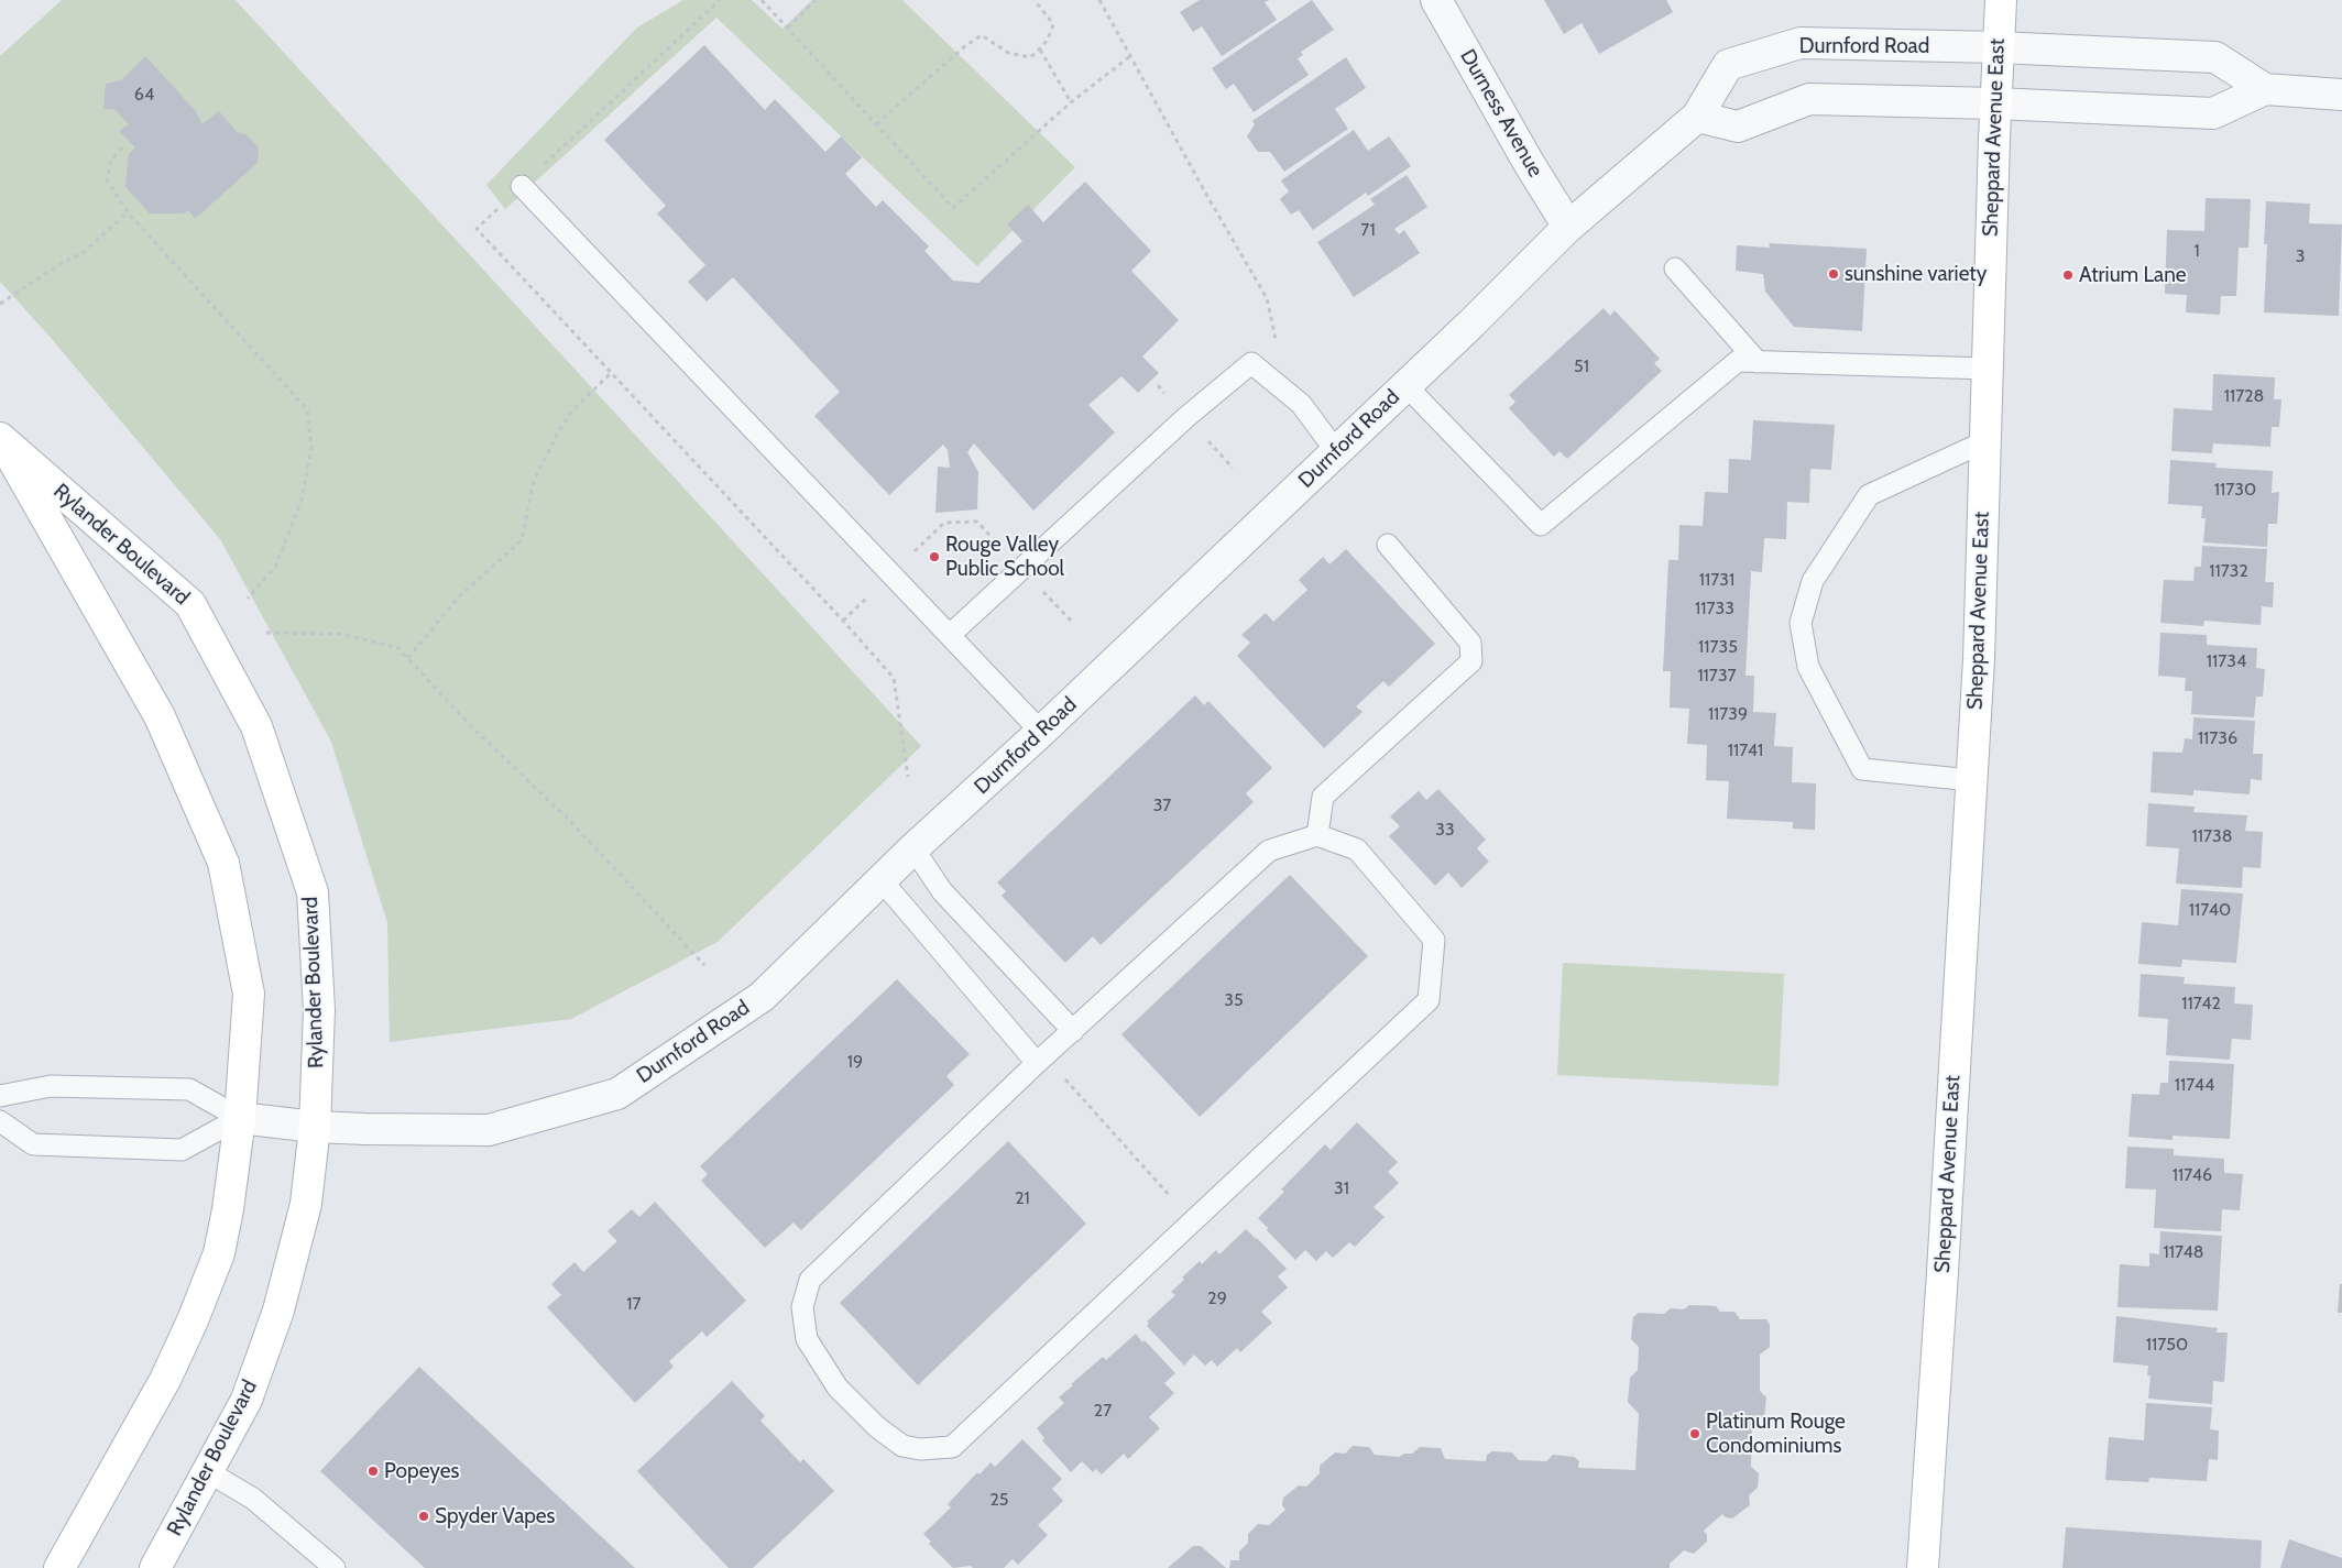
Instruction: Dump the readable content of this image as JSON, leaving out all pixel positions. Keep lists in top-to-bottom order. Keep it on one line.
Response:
{"streets":{"street":["Durnford Road","Durness Avenue","Sheppard Avenue East","Rylander Boulevard"]},"crossings":[["Durnford Road","Durness Avenue"],["Durnford Road","Sheppard Avenue East"],["Durnford Road","Rylander Boulevard"]],"places":["sunshine variety","Atrium Lane","Rouge Valley Public School","Platinum Rouge Condominiums","Popeyes","Spyder Vapes"],"house_numbers":["64","71","1","3","51","11728","11730","11732","11731","11733","11735","11734","11737","11739","11736","11741","37","33","11738","11740","35","11742","19","11744","11746","31","21","11748","29","17","11750","27","25"]}
